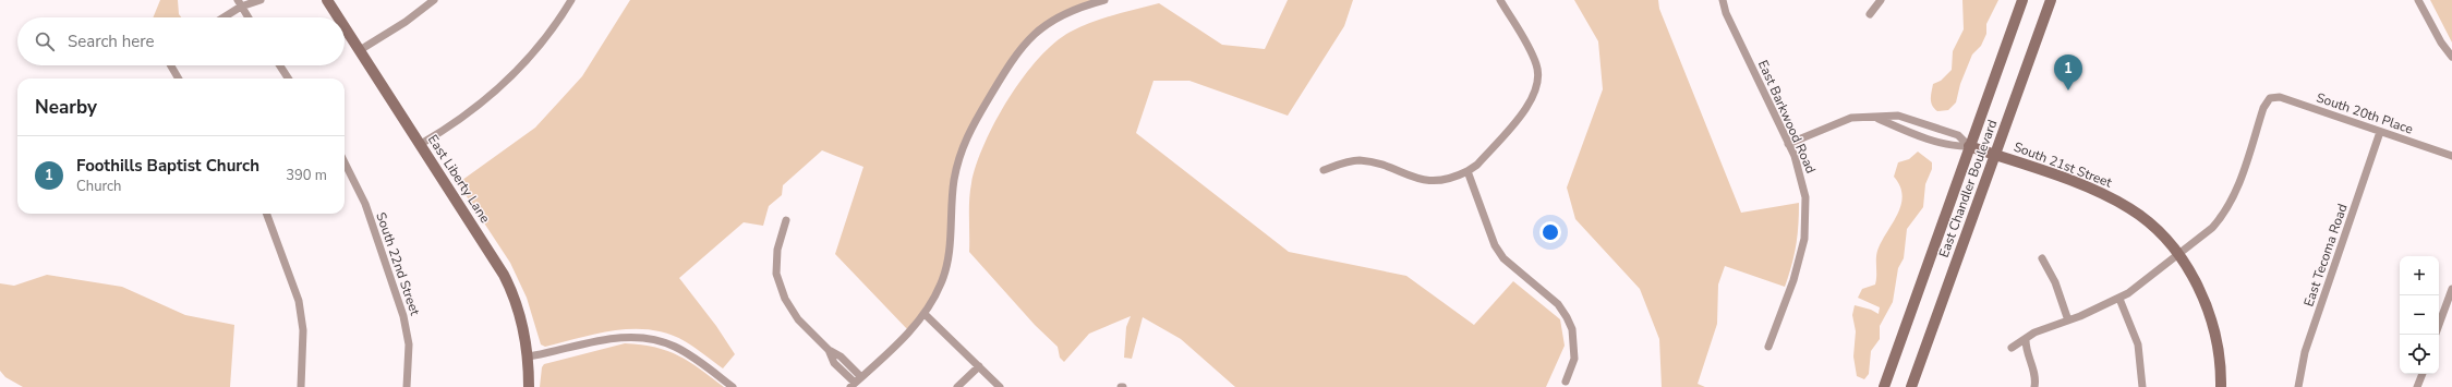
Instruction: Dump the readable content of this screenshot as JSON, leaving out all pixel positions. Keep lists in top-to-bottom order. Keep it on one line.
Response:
{"streets":{"street":["South 20th Place","East Barkwood Road","South 21st Street","East Liberty Lane","East Chandler Boulevard","East Tecoma Road","South 22nd Street"]},"crossings":[["South 20th Place","South 21st Street"],["South 20th Place","East Tecoma Road"],["East Barkwood Road","South 21st Street"],["South 21st Street","East Chandler Boulevard"]],"page":{"search":"Search here","pins":"1","heading":"Nearby","list":[{"mark":"1","name":"Foothills Baptist Church","note":"Church","value":"390 m"}],"map_buttons":["+","−"]}}
